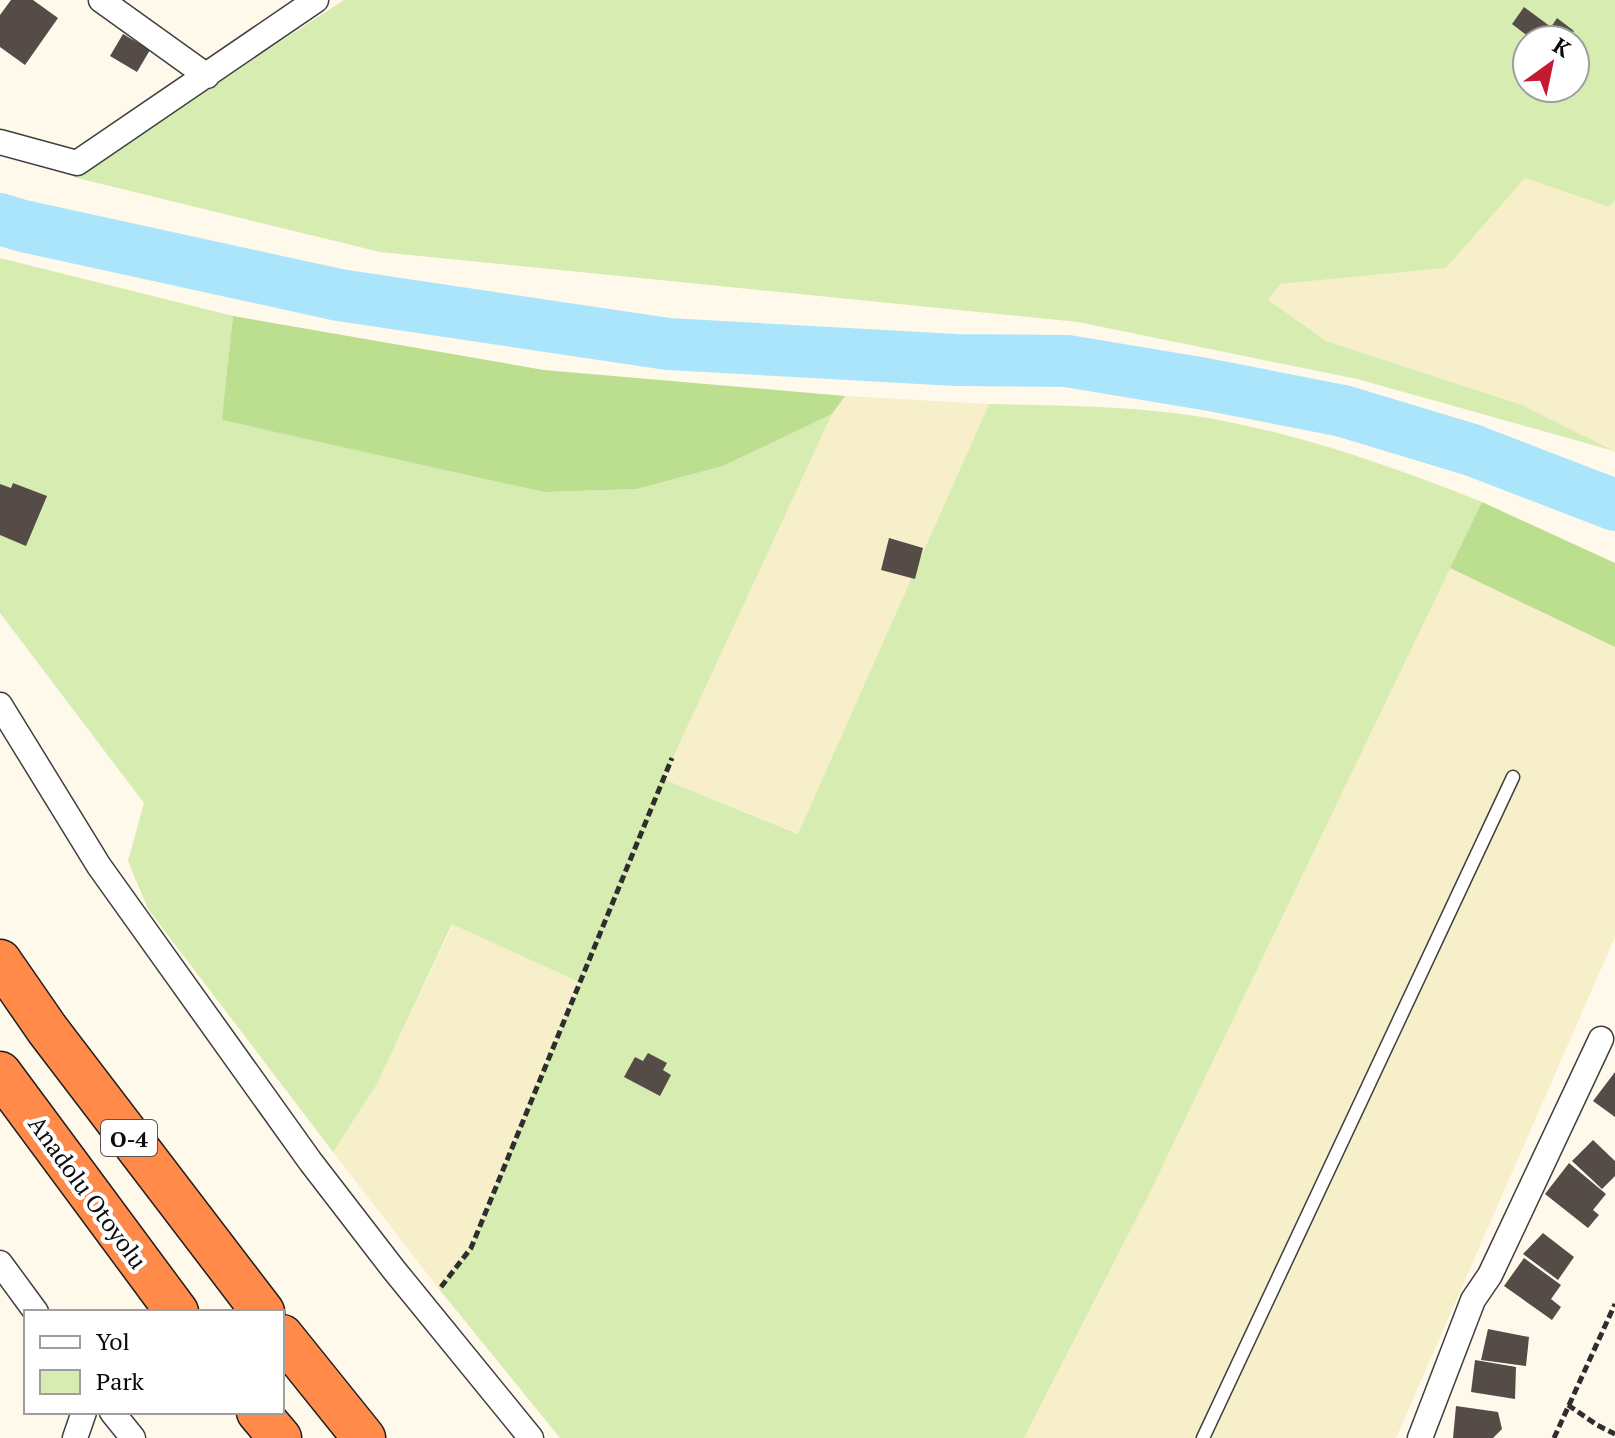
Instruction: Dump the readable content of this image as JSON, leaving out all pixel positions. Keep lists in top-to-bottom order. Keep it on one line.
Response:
{"streets":{"highway":["O-4","Anadolu Otoyolu"]},"legend":["Yol","Park"],"north":"top right"}
